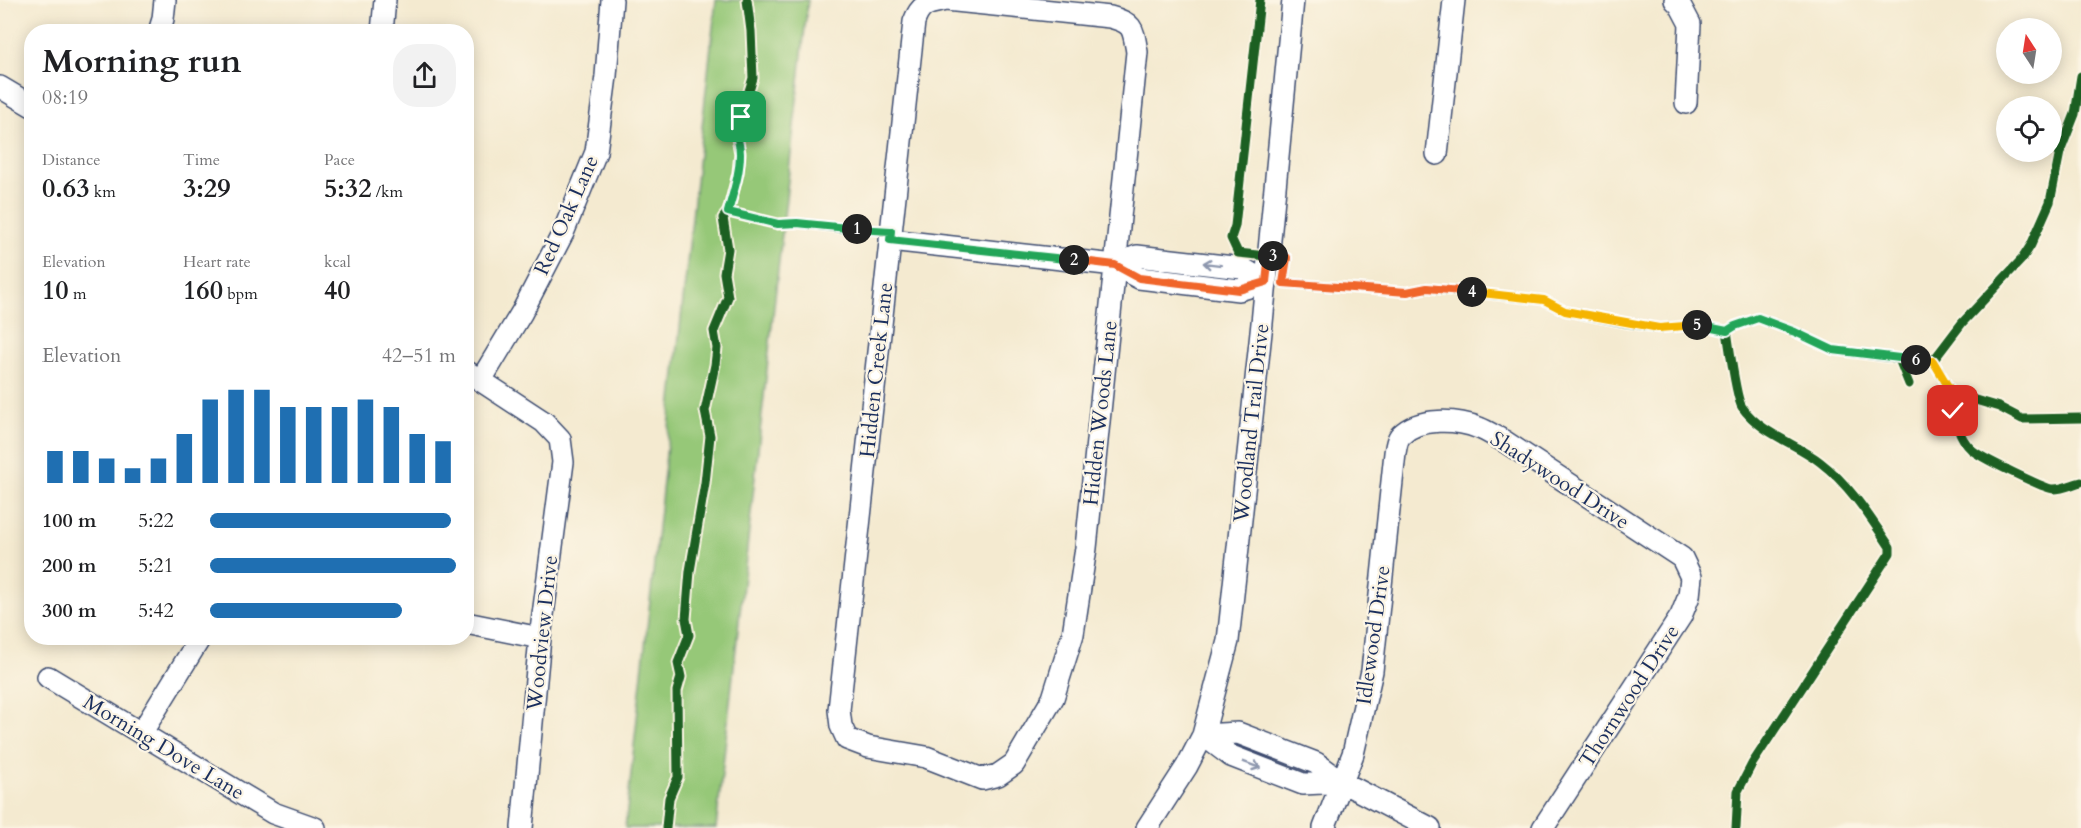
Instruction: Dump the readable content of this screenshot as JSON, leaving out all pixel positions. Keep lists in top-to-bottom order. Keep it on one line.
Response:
{"streets":{"street":["Red Oak Lane","Hidden Creek Lane","Hidden Woods Lane","Woodland Trail Drive","Shadywood Drive","Woodview Drive","Idlewood Drive","Thornwood Drive","Morning Dove Lane"]},"crossings":[["Red Oak Lane","Woodview Drive"],["Hidden Creek Lane","Hidden Woods Lane"],["Shadywood Drive","Idlewood Drive"],["Shadywood Drive","Thornwood Drive"]],"north":"top","page":{"heading":["Morning run","08:19"],"stats":[["Distance","0.63 km"],["Time","3:29"],["Pace","5:32 /km"],["Elevation","10 m"],["Heart rate","160 bpm"],["kcal","40"]],"pins":["1","3","2","4","5","6"],"chart":["Elevation","42–51 m"],"list":[{"name":"100 m","note":"5:22"},{"name":"200 m","note":"5:21"},{"name":"300 m","note":"5:42"}]}}
